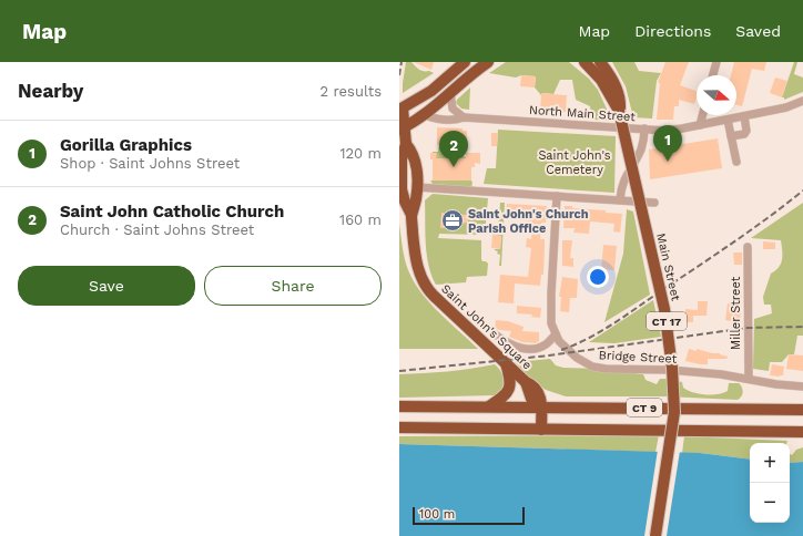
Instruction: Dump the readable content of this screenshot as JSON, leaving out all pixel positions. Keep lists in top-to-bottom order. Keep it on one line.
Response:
{"streets":{"highway":["Main Street","CT 17","Saint John's Square","CT 9"],"street":["North Main Street","Miller Street","Bridge Street"]},"crossings":[["Miller Street","Bridge Street"],["Saint John's Square","CT 9"]],"parks":["Saint John's Cemetery"],"places":{"office":["Saint John's Church Parish Office"]},"scale_bar":"100 m","north":"right","page":{"header":"Map","nav":["Map","Directions","Saved"],"heading":["Nearby","2 results"],"list":[{"mark":"1","name":"Gorilla Graphics","note":"Shop · Saint Johns Street","value":"120 m"},{"mark":"2","name":"Saint John Catholic Church","note":"Church · Saint Johns Street","value":"160 m"}],"pins":["1","2"],"buttons":["Save","Share"],"map_buttons":["+","−"],"scale":"100 m"}}
